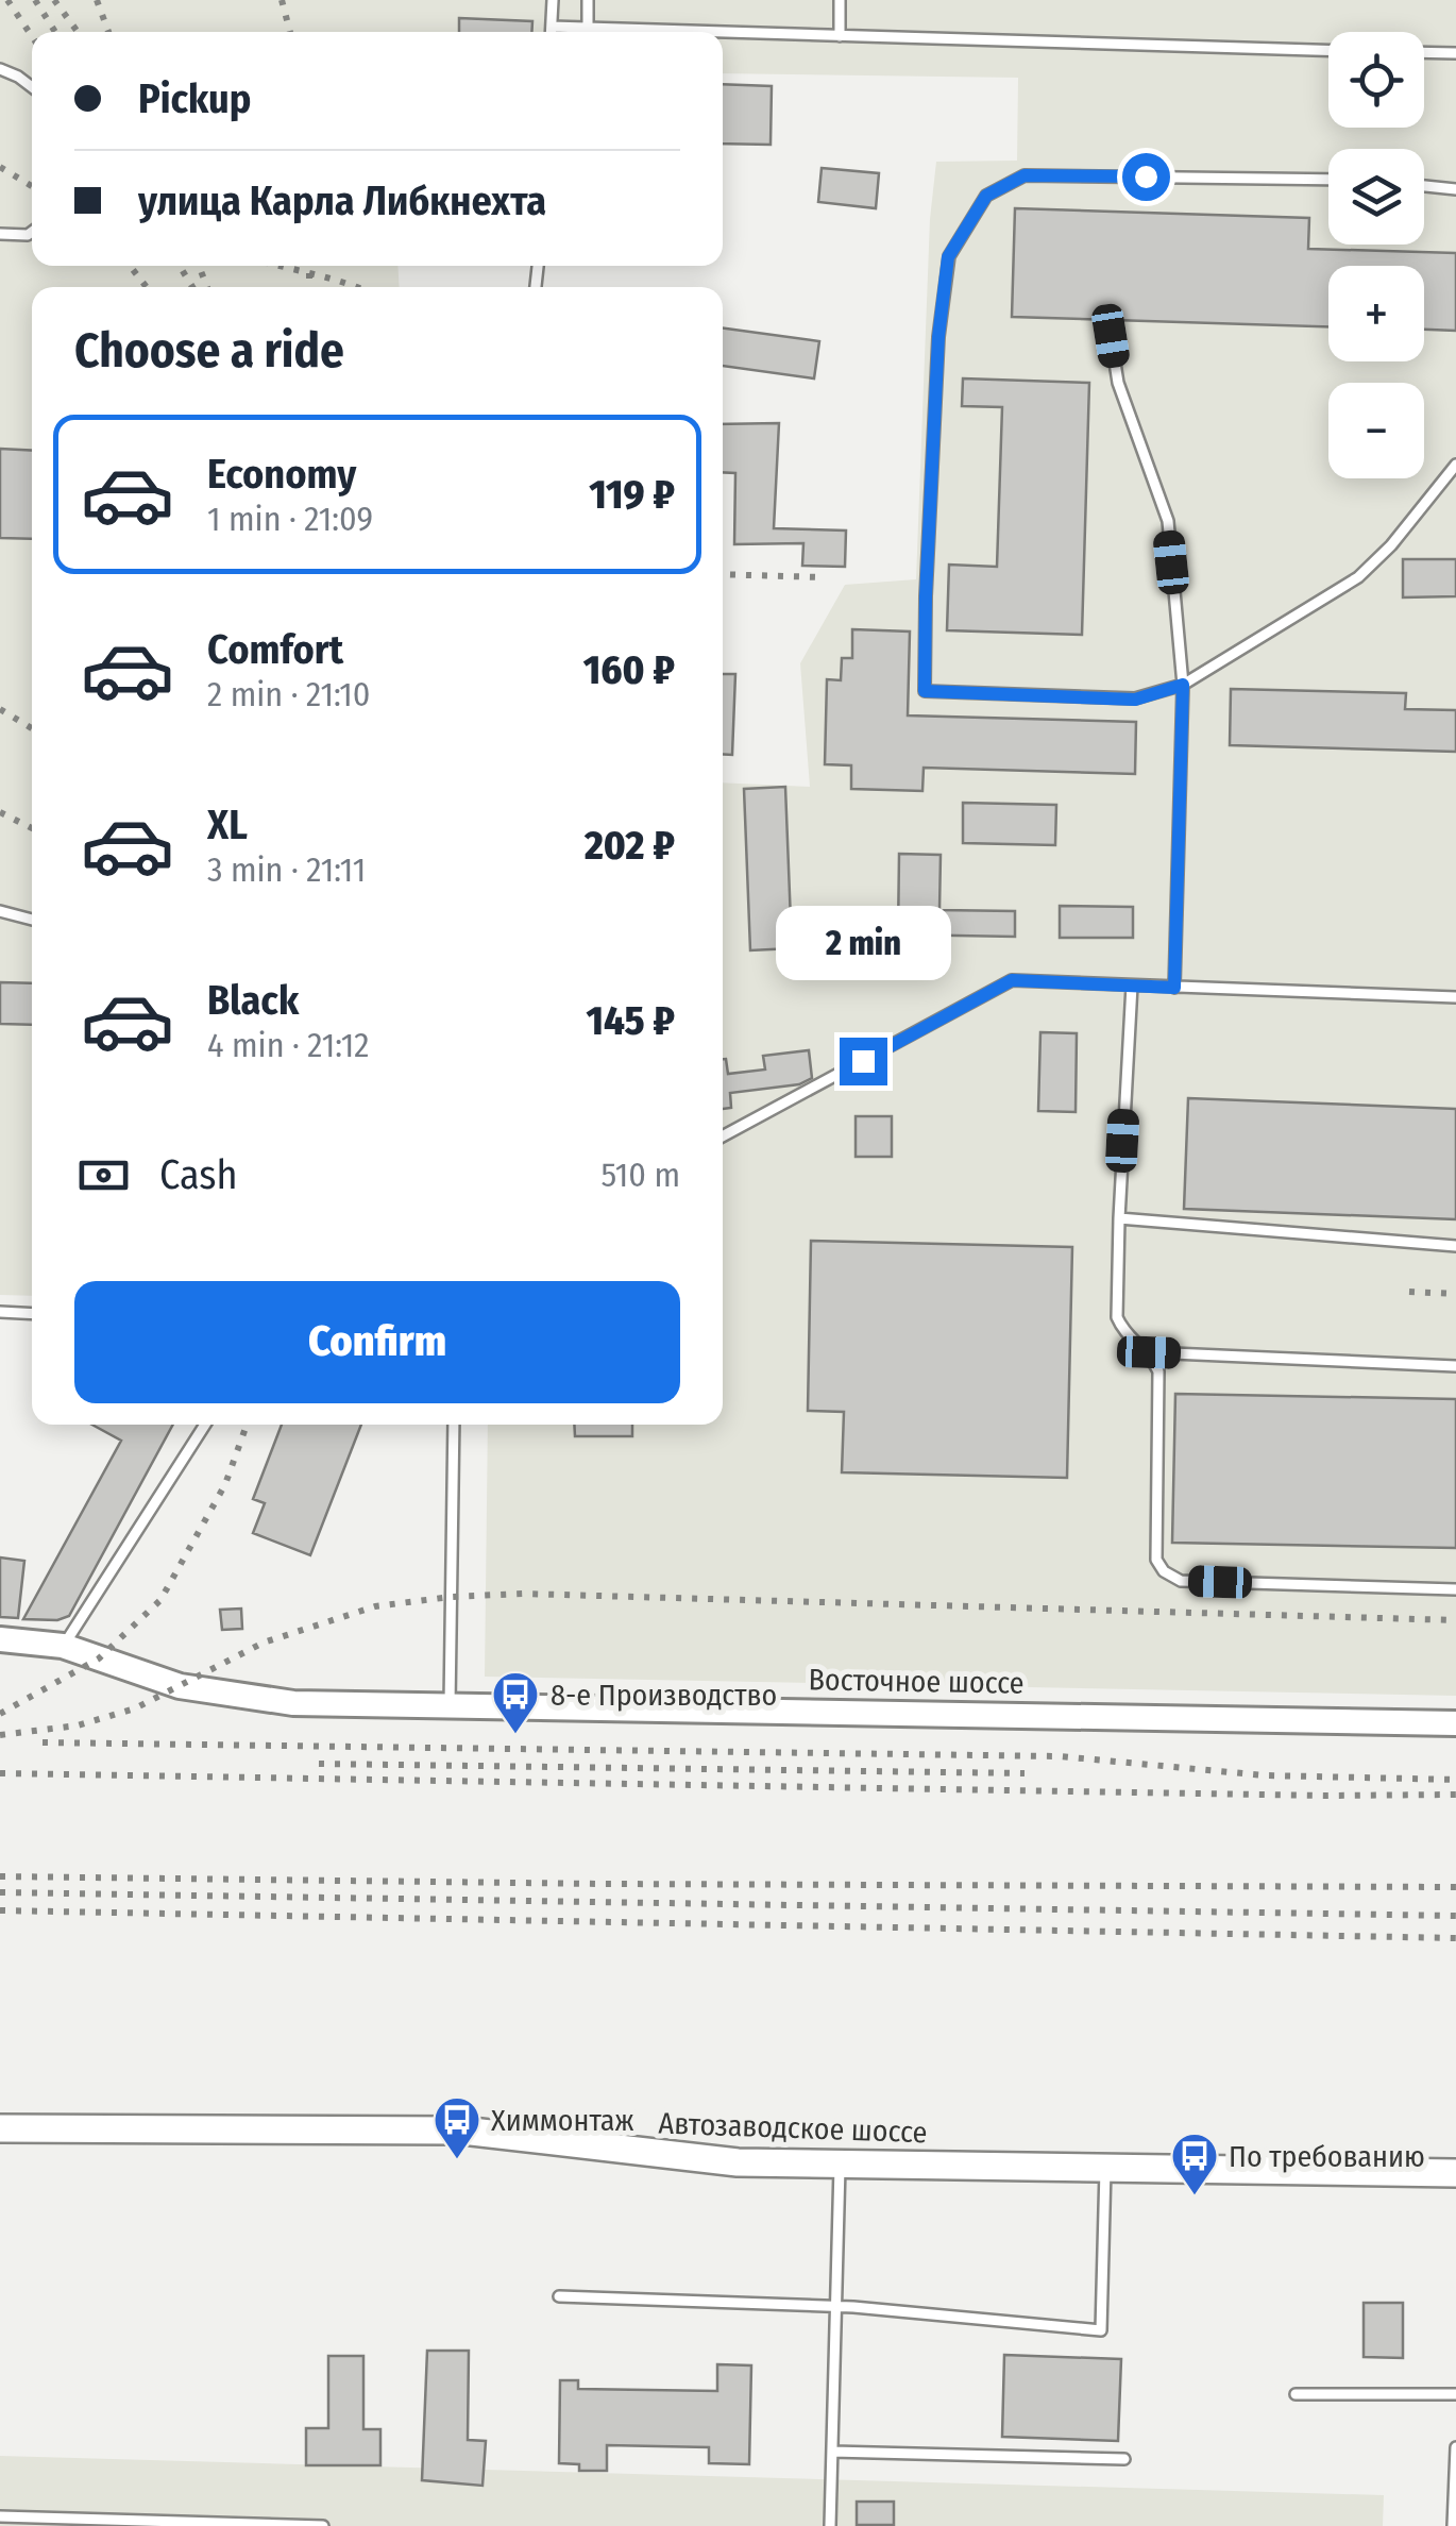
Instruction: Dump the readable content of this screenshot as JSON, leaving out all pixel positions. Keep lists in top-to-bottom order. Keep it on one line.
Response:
{"streets":{"main road":["Автозаводское шоссе"],"street":["Восточное шоссе"]},"places":{"bus stop":["8-е Производство","Химмонтаж","По требованию"]},"page":{"map_buttons":["+","−"],"banner":["Pickup","улица Карла Либкнехта"],"heading":"Choose a ride","list":[{"name":"Economy","note":"1 min · 21:09","value":"119 ₽"},{"name":"Comfort","note":"2 min · 21:10","value":"160 ₽"},{"name":"XL","note":"3 min · 21:11","value":"202 ₽"},{"name":"Black","note":"4 min · 21:12","value":"145 ₽"}],"bubble":"2 min","pay":["Cash","510 m"],"buttons":"Confirm"}}
